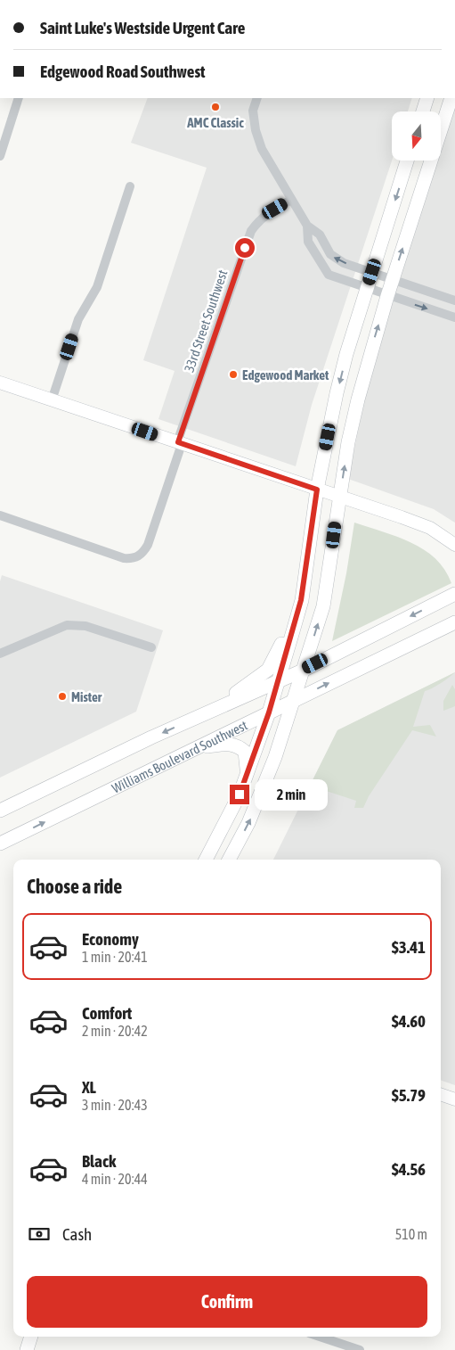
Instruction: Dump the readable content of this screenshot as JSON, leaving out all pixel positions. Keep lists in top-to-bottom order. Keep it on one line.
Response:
{"streets":{"main road":["Williams Boulevard Southwest"],"street":["33rd Street Southwest"]},"places":["AMC Classic","Edgewood Market","Mister"],"north":"bottom","page":{"banner":["Saint Luke's Westside Urgent Care","Edgewood Road Southwest"],"bubble":"2 min","heading":"Choose a ride","list":[{"name":"Economy","note":"1 min · 20:41","value":"$3.41"},{"name":"Comfort","note":"2 min · 20:42","value":"$4.60"},{"name":"XL","note":"3 min · 20:43","value":"$5.79"},{"name":"Black","note":"4 min · 20:44","value":"$4.56"}],"pay":["Cash","510 m"],"buttons":"Confirm"}}
